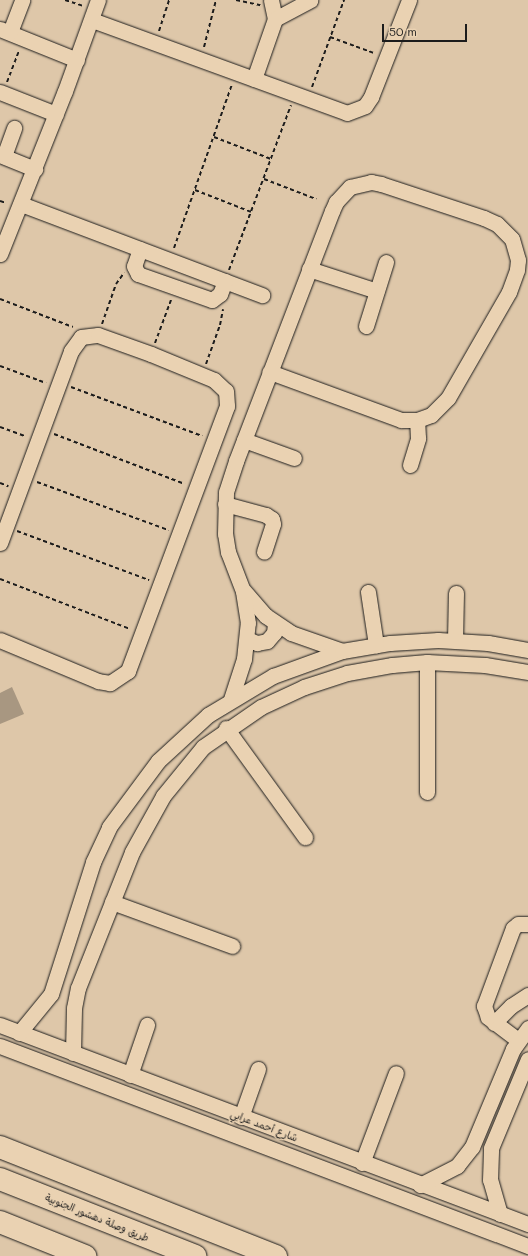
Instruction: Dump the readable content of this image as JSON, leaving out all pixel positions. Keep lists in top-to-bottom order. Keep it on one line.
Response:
{"streets":{"highway":["طريق وصلة دهشور الجنوبية"],"street":["شارع أحمد عرابي"]},"scale_bar":"50 m"}
